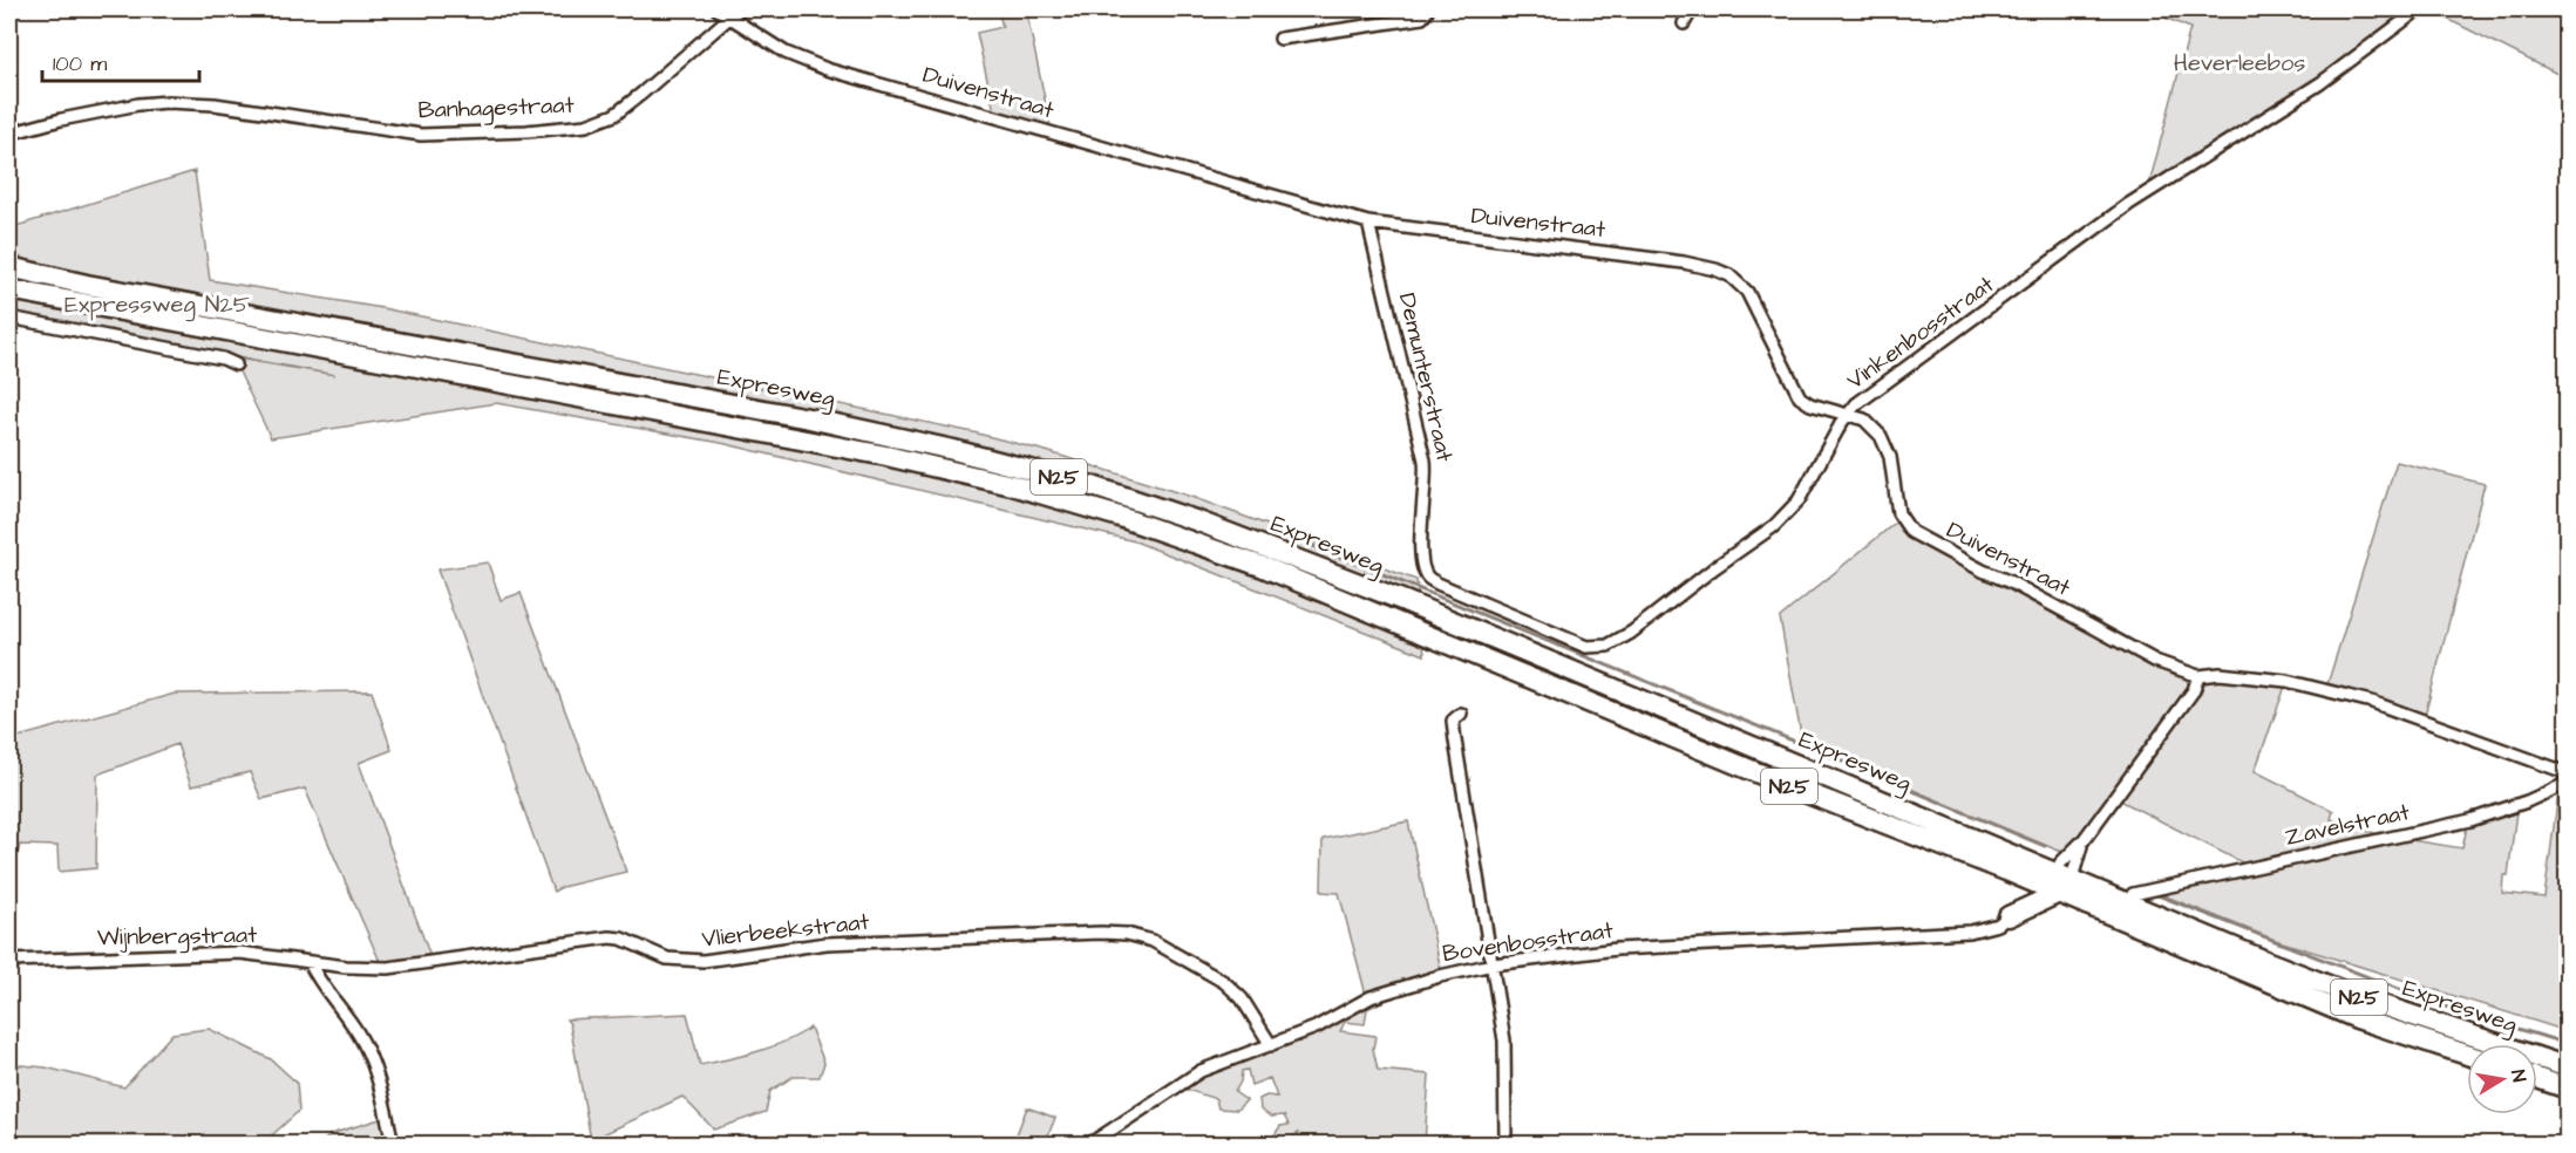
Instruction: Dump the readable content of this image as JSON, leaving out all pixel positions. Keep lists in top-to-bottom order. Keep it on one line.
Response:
{"streets":{"highway":["Expresweg","N25"],"street":["Duivenstraat","Banhagestraat","Vinkenbosstraat","Demunterstraat","Zavelstraat","Vlierbeekstraat","Wijnbergstraat","Bovenbosstraat"]},"crossings":[["Duivenstraat","Banhagestraat"],["Duivenstraat","Vinkenbosstraat"],["Duivenstraat","Demunterstraat"],["Duivenstraat","Zavelstraat"],["Vinkenbosstraat","Demunterstraat"],["Vlierbeekstraat","Wijnbergstraat"],["Vlierbeekstraat","Bovenbosstraat"]],"parks":["Heverleebos","Expressweg N25"],"scale_bar":"100 m","north":"right"}
